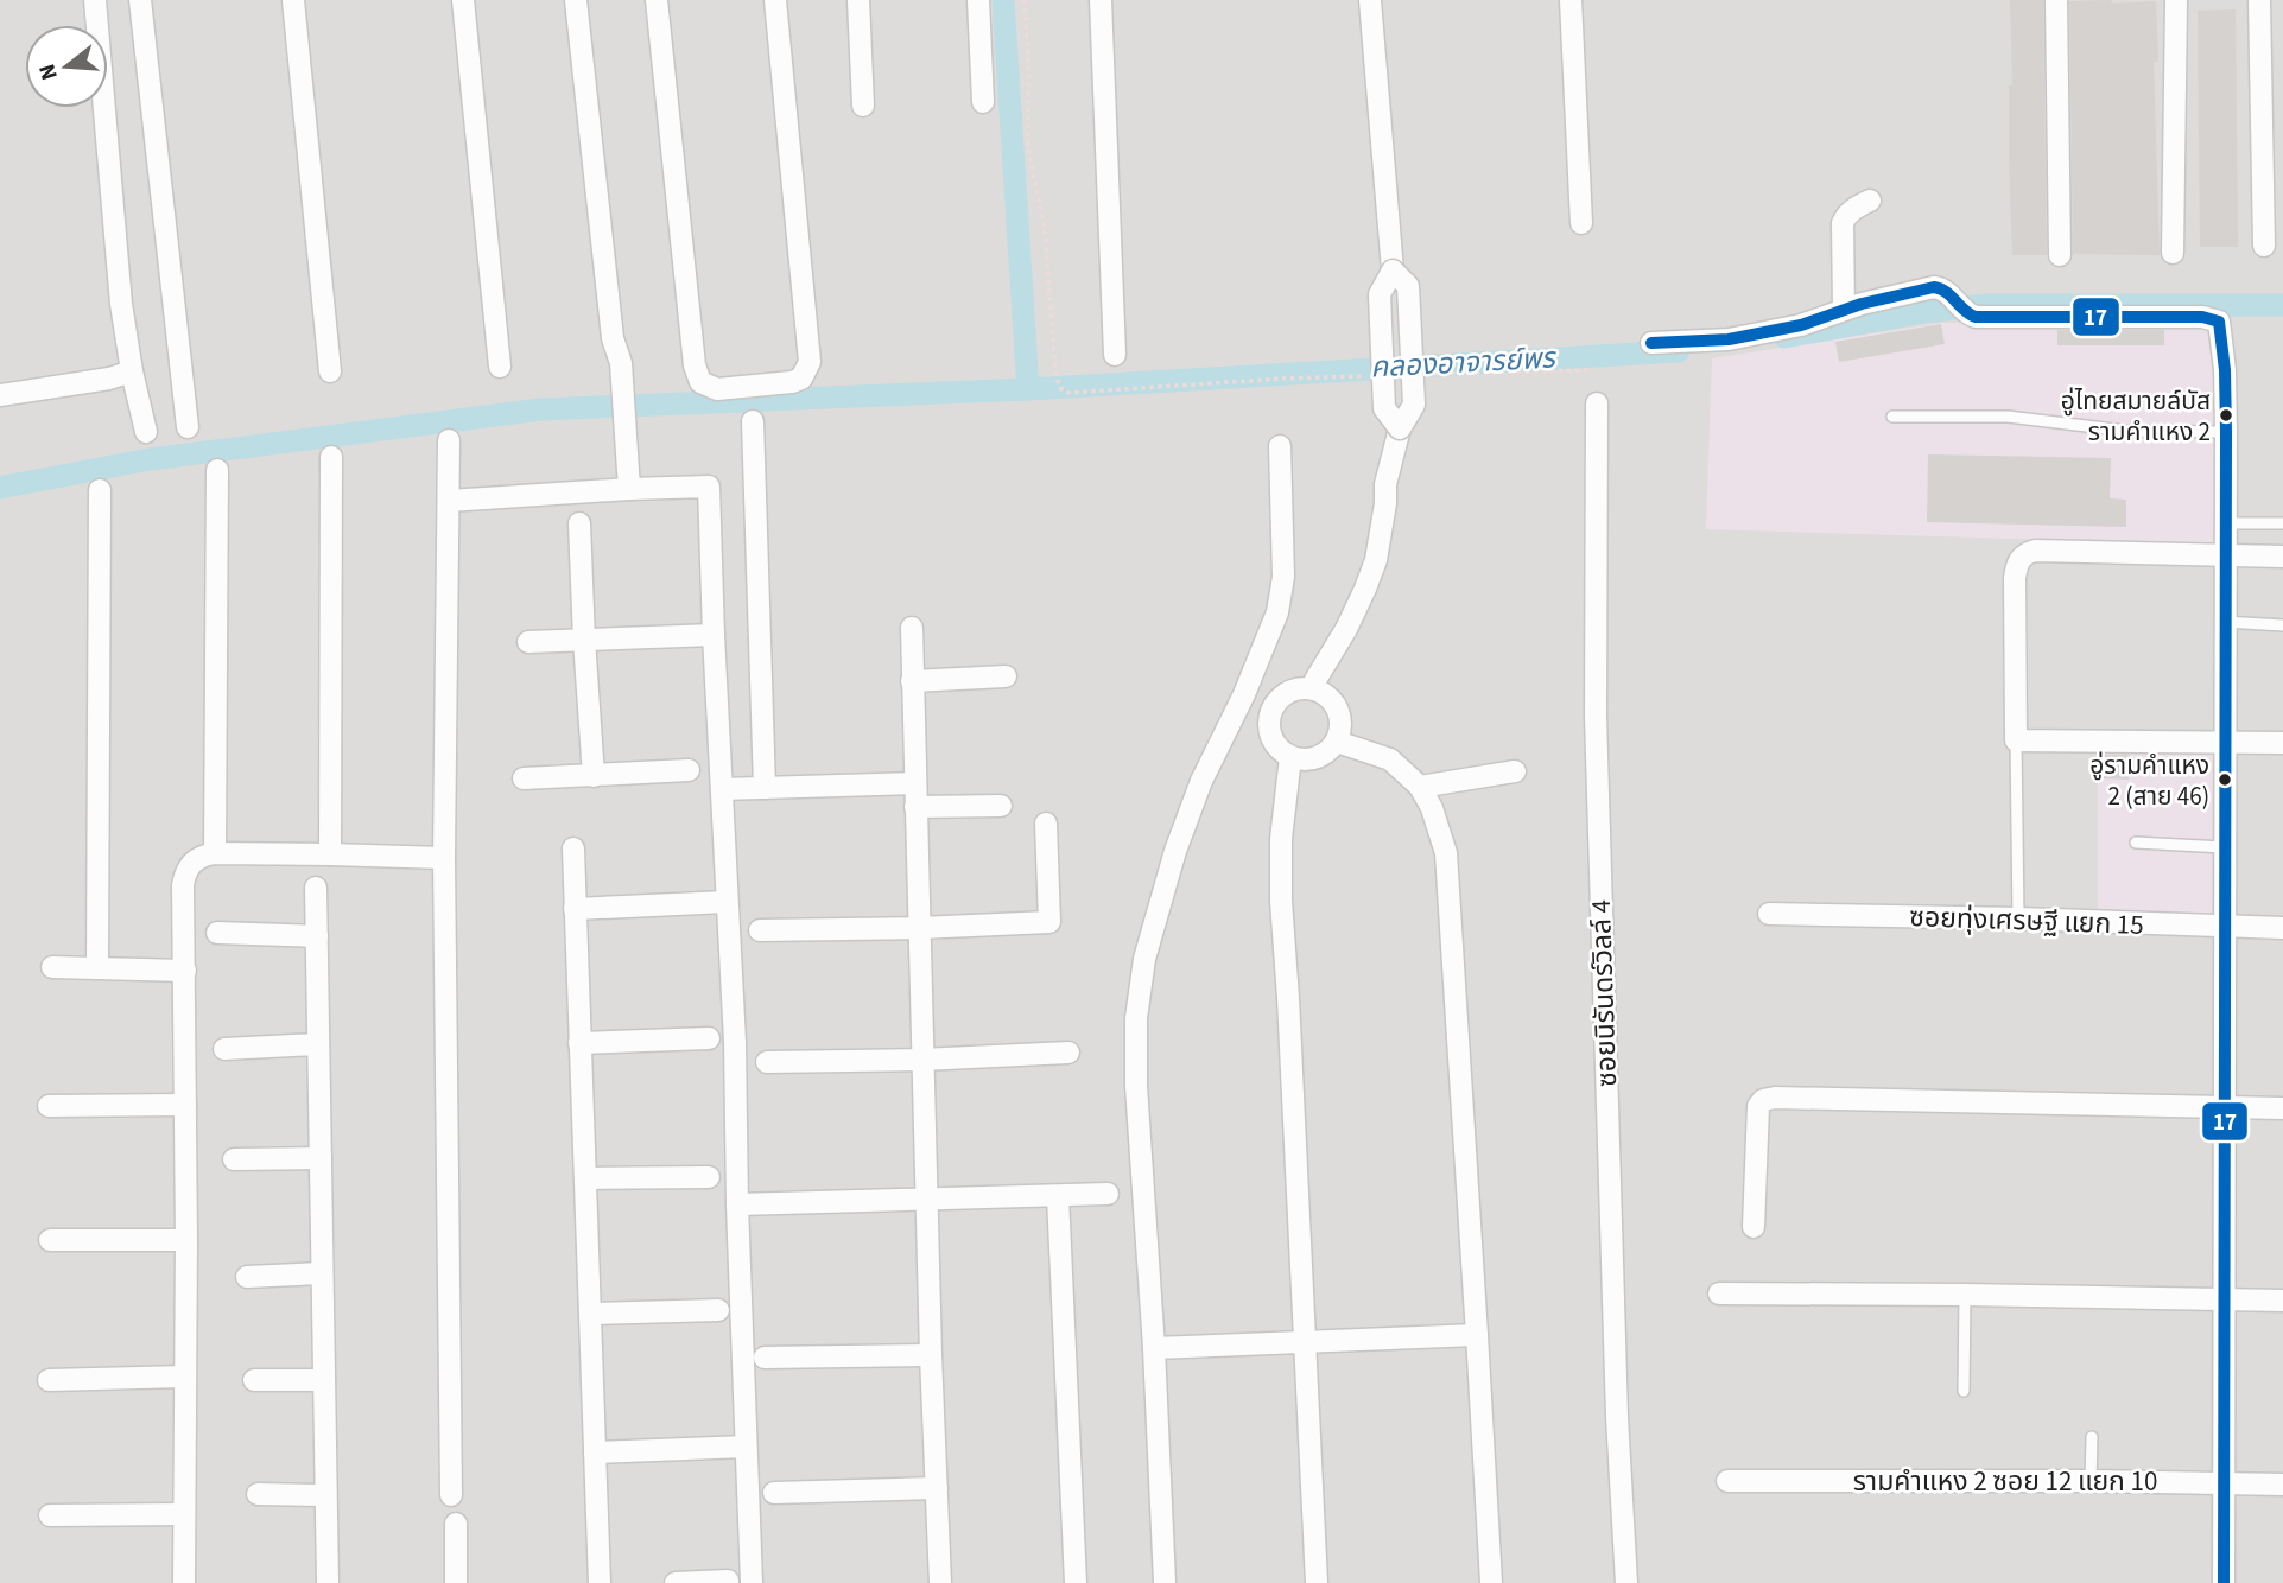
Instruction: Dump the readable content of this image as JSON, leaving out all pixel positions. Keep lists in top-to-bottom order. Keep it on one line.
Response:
{"streets":{"street":["ซอยทุ่งเศรษฐี แยก 15","ซอยนิรันดร์วิลล์ 4","รามคำแหง 2 ซอย 12 แยก 10"]},"water":["คลองอาจารย์พร"],"places":["อู่ไทยสมายล์บัส รามคำแหง 2","อู่รามคำแหง 2 (สาย 46)"],"lines":["transit line 17"],"north":"left"}
